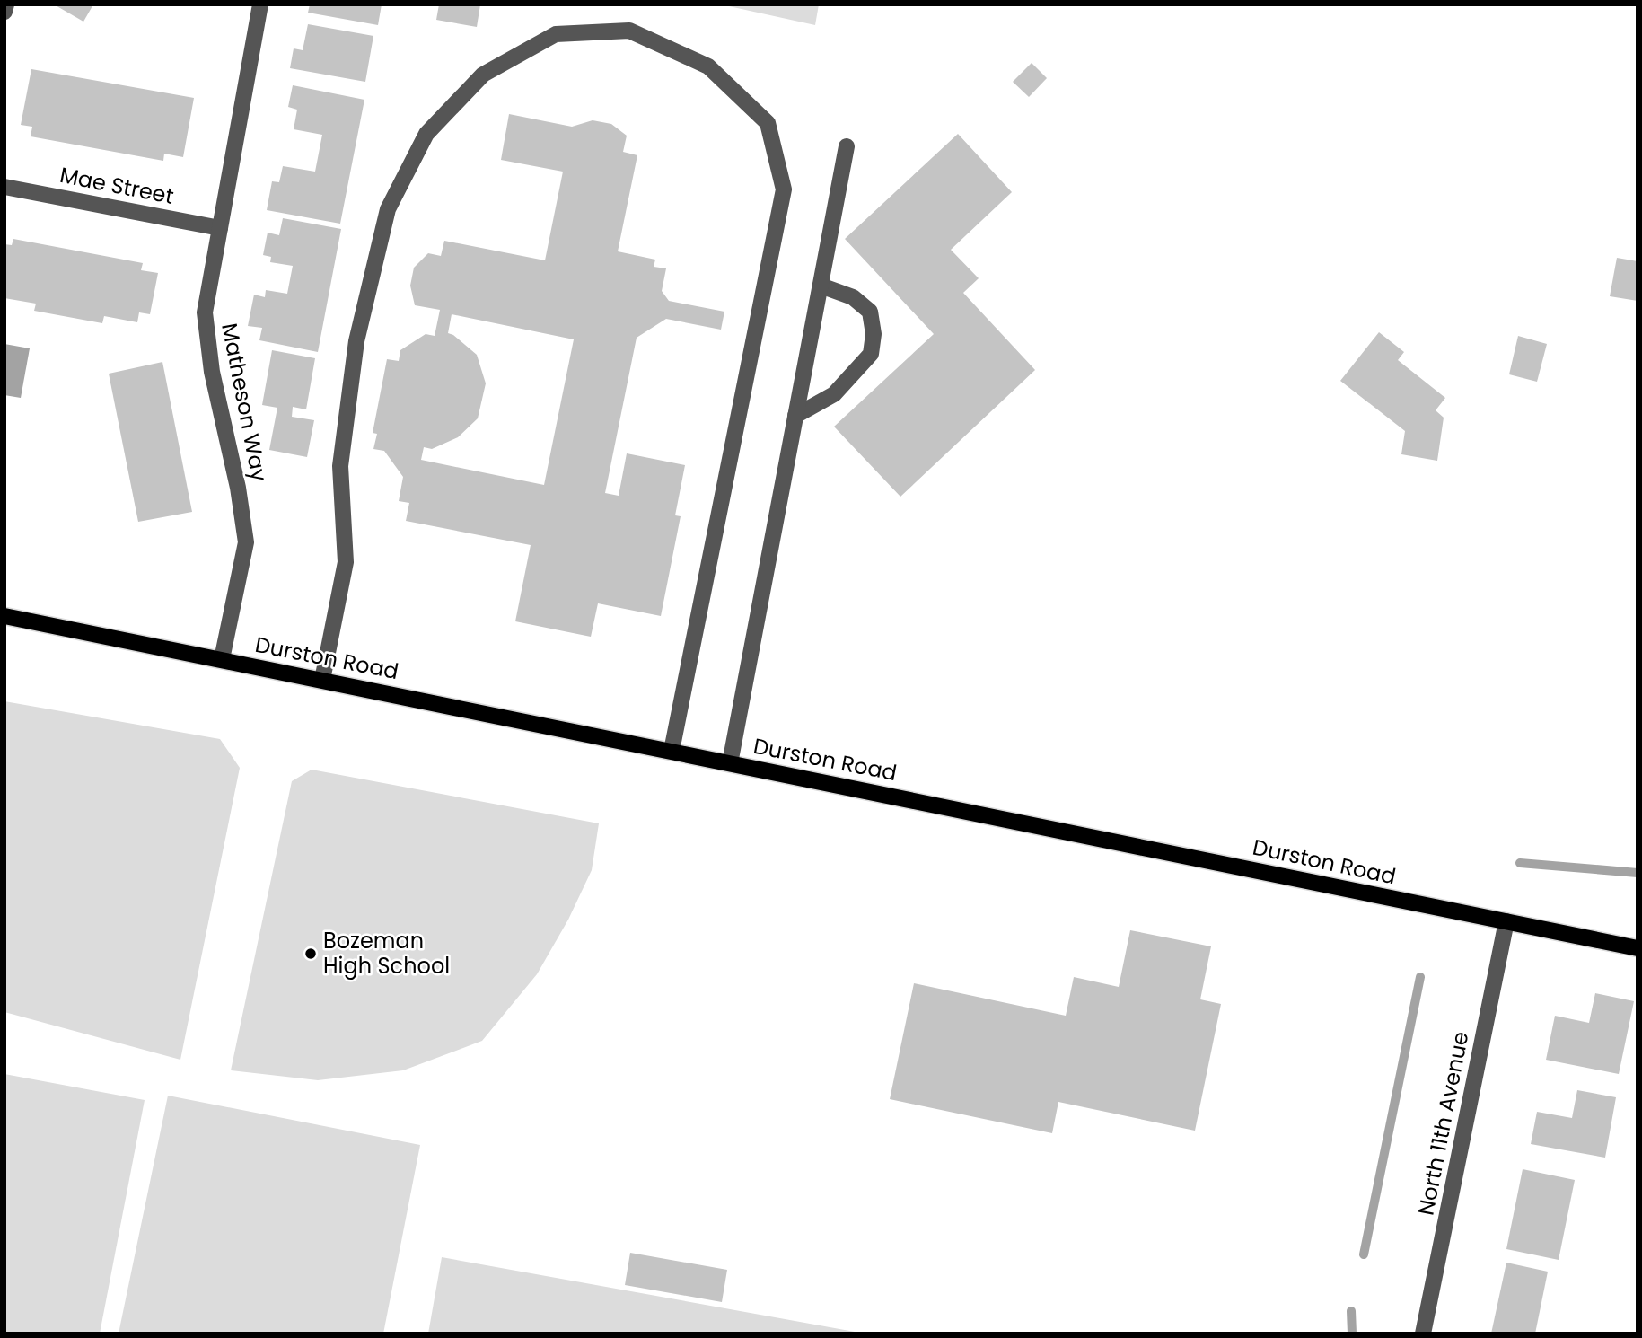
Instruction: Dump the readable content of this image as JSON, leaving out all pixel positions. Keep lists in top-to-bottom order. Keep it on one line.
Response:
{"streets":{"main road":["Durston Road"],"street":["Mae Street","Matheson Way","North 11th Avenue"]},"crossings":[["Mae Street","Matheson Way"],["Matheson Way","Durston Road"],["Durston Road","North 11th Avenue"]],"places":["Bozeman High School"]}
